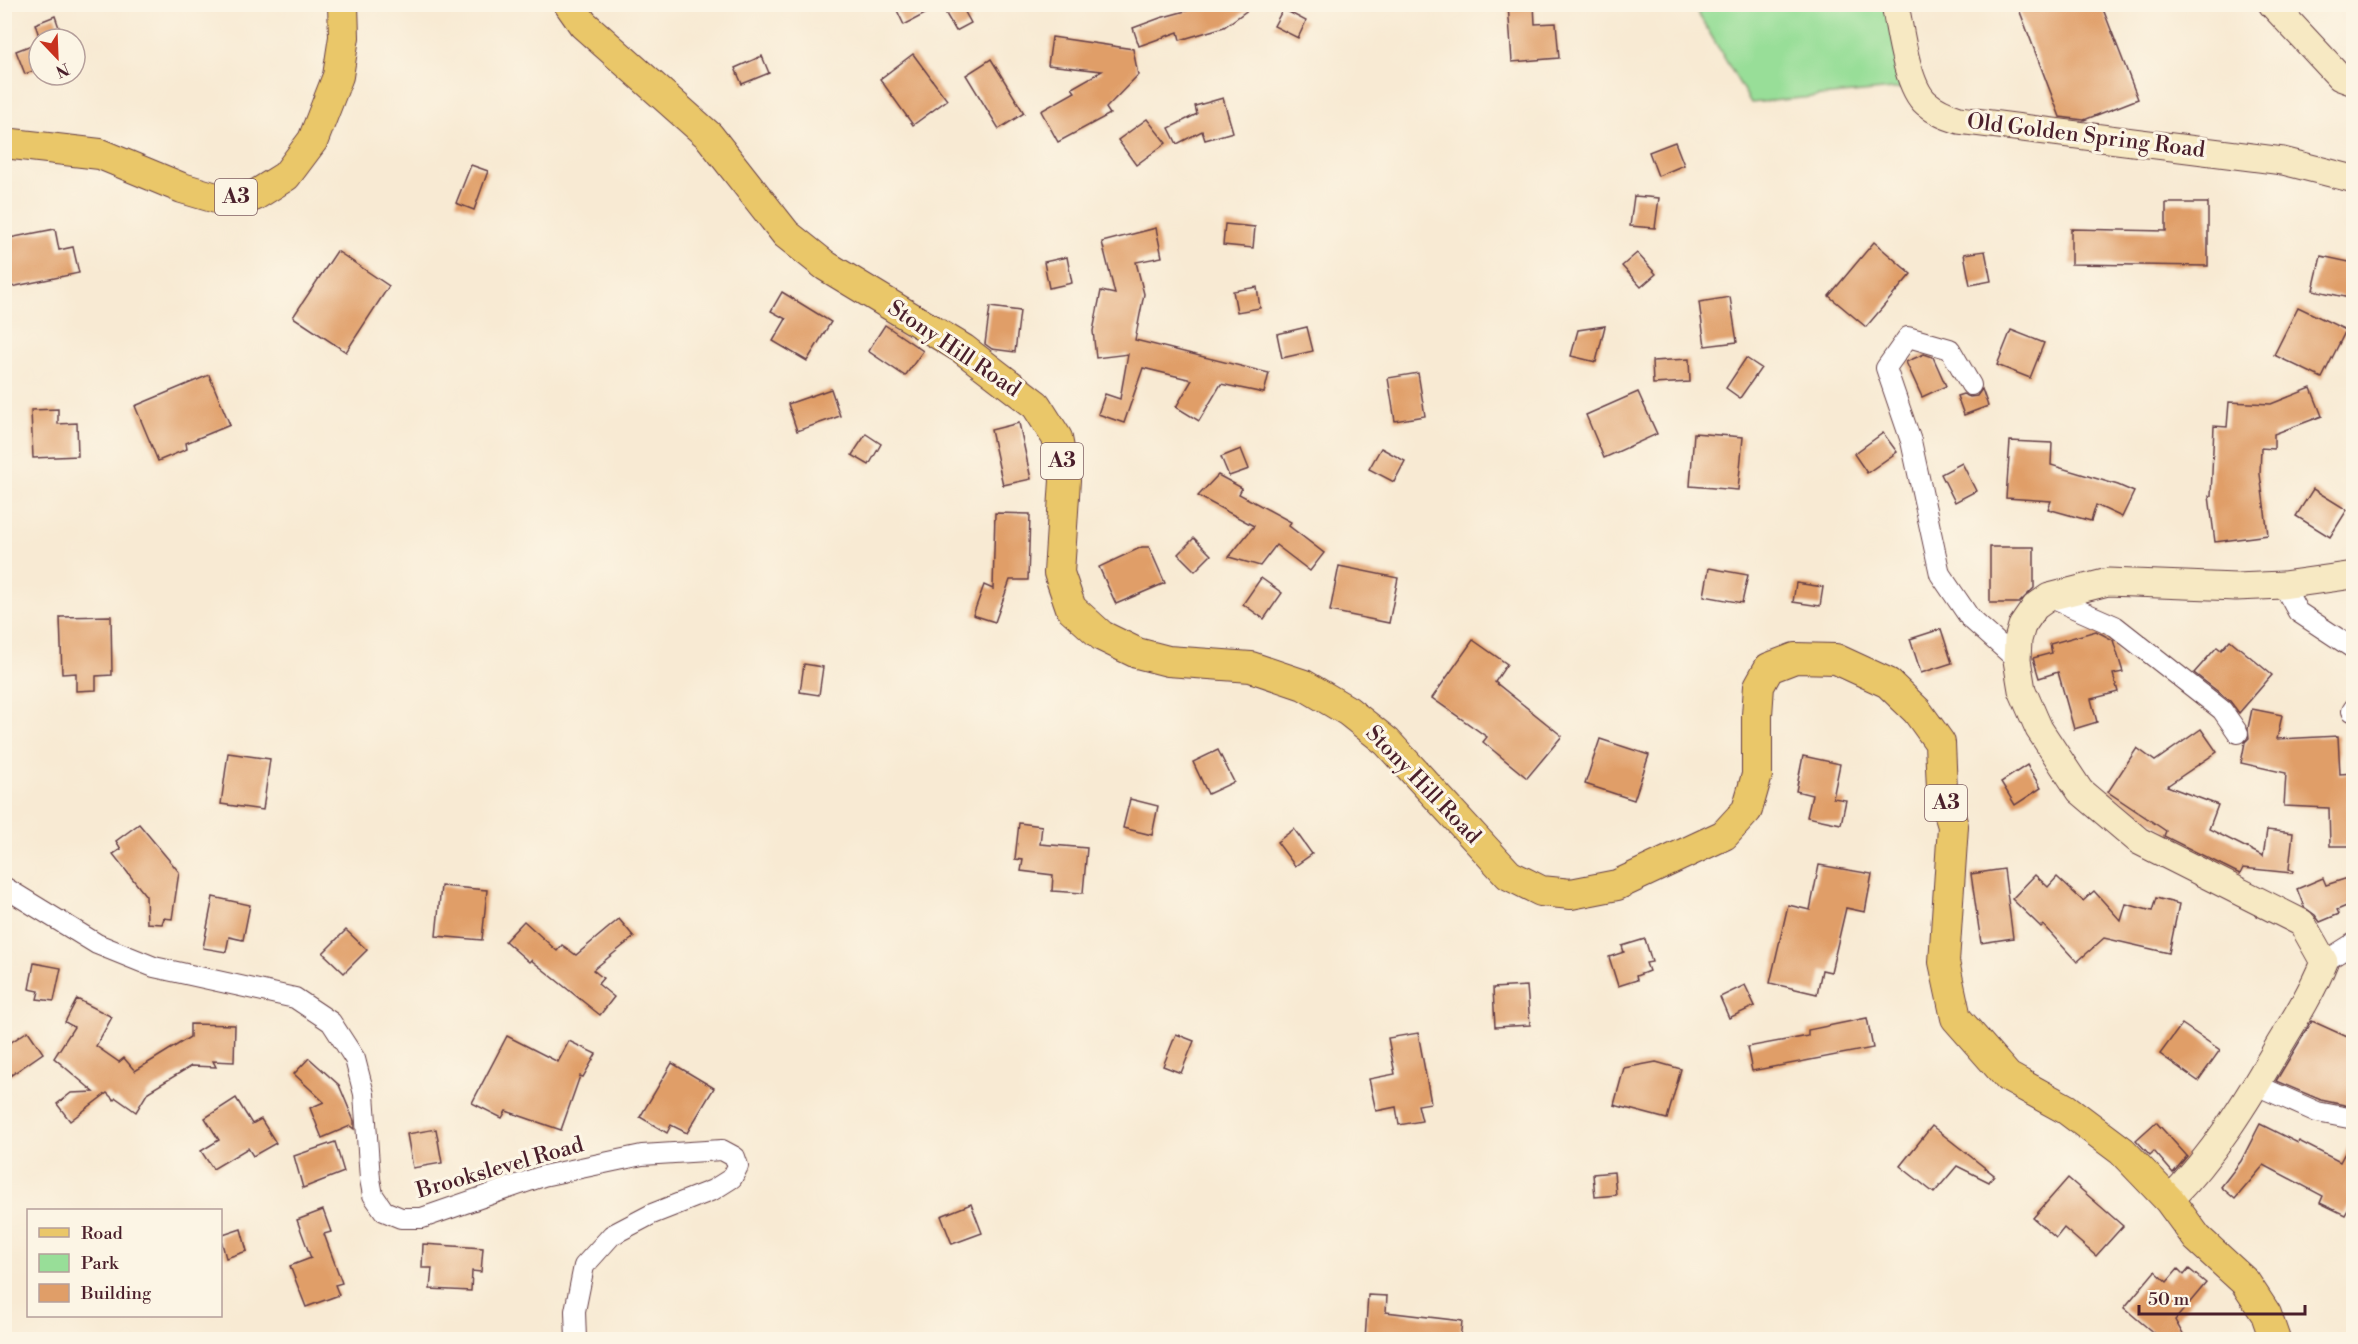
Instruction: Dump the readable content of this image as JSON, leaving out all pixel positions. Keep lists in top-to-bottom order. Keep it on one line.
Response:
{"streets":{"main road":["Old Golden Spring Road","A3","Stony Hill Road"],"street":["Brookslevel Road"]},"crossings":[["A3","Stony Hill Road"]],"legend":["Road","Park","Building"],"scale_bar":"50 m","north":"bottom right"}
